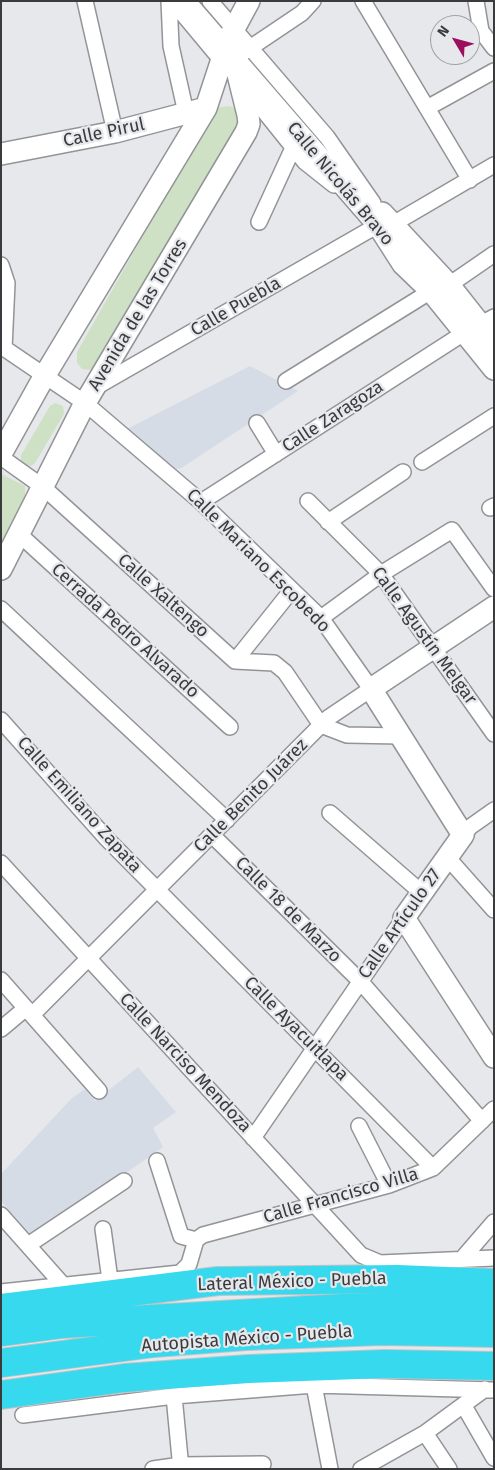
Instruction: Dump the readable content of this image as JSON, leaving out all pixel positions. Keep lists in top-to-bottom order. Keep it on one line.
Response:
{"streets":{"highway":["Lateral México - Puebla","Autopista México - Puebla"],"main road":["Calle Pirul","Calle Nicolás Bravo","Avenida de las Torres","Calle Mariano Escobedo","Calle Benito Juárez","Calle Artículo 27"],"street":["Calle Puebla","Calle Zaragoza","Calle Xaltengo","Cerrada Pedro Alvarado","Calle Agustín Melgar","Calle Emiliano Zapata","Calle 18 de Marzo","Calle Ayacuitlapa","Calle Narciso Mendoza","Calle Francisco Villa"]},"crossings":[["Calle Nicolás Bravo","Calle Puebla"],["Calle Nicolás Bravo","Avenida de las Torres"],["Calle Nicolás Bravo","Calle Zaragoza"],["Calle Puebla","Avenida de las Torres"],["Calle Puebla","Calle Mariano Escobedo"],["Avenida de las Torres","Calle Mariano Escobedo"],["Avenida de las Torres","Calle Xaltengo"],["Avenida de las Torres","Cerrada Pedro Alvarado"],["Calle Zaragoza","Calle Mariano Escobedo"],["Calle Mariano Escobedo","Calle Benito Juárez"],["Calle Mariano Escobedo","Calle Artículo 27"],["Calle Agustín Melgar","Calle Benito Juárez"],["Calle Benito Juárez","Calle Emiliano Zapata"],["Calle Benito Juárez","Calle 18 de Marzo"],["Calle Benito Juárez","Calle Ayacuitlapa"],["Calle Benito Juárez","Calle Narciso Mendoza"],["Calle Emiliano Zapata","Calle Ayacuitlapa"],["Calle 18 de Marzo","Calle Artículo 27"],["Calle 18 de Marzo","Calle Francisco Villa"],["Calle Artículo 27","Calle Ayacuitlapa"],["Calle Artículo 27","Calle Narciso Mendoza"],["Calle Ayacuitlapa","Calle Francisco Villa"],["Calle Narciso Mendoza","Calle Francisco Villa"],["Calle Narciso Mendoza","Lateral México - Puebla"]],"north":"top left"}
